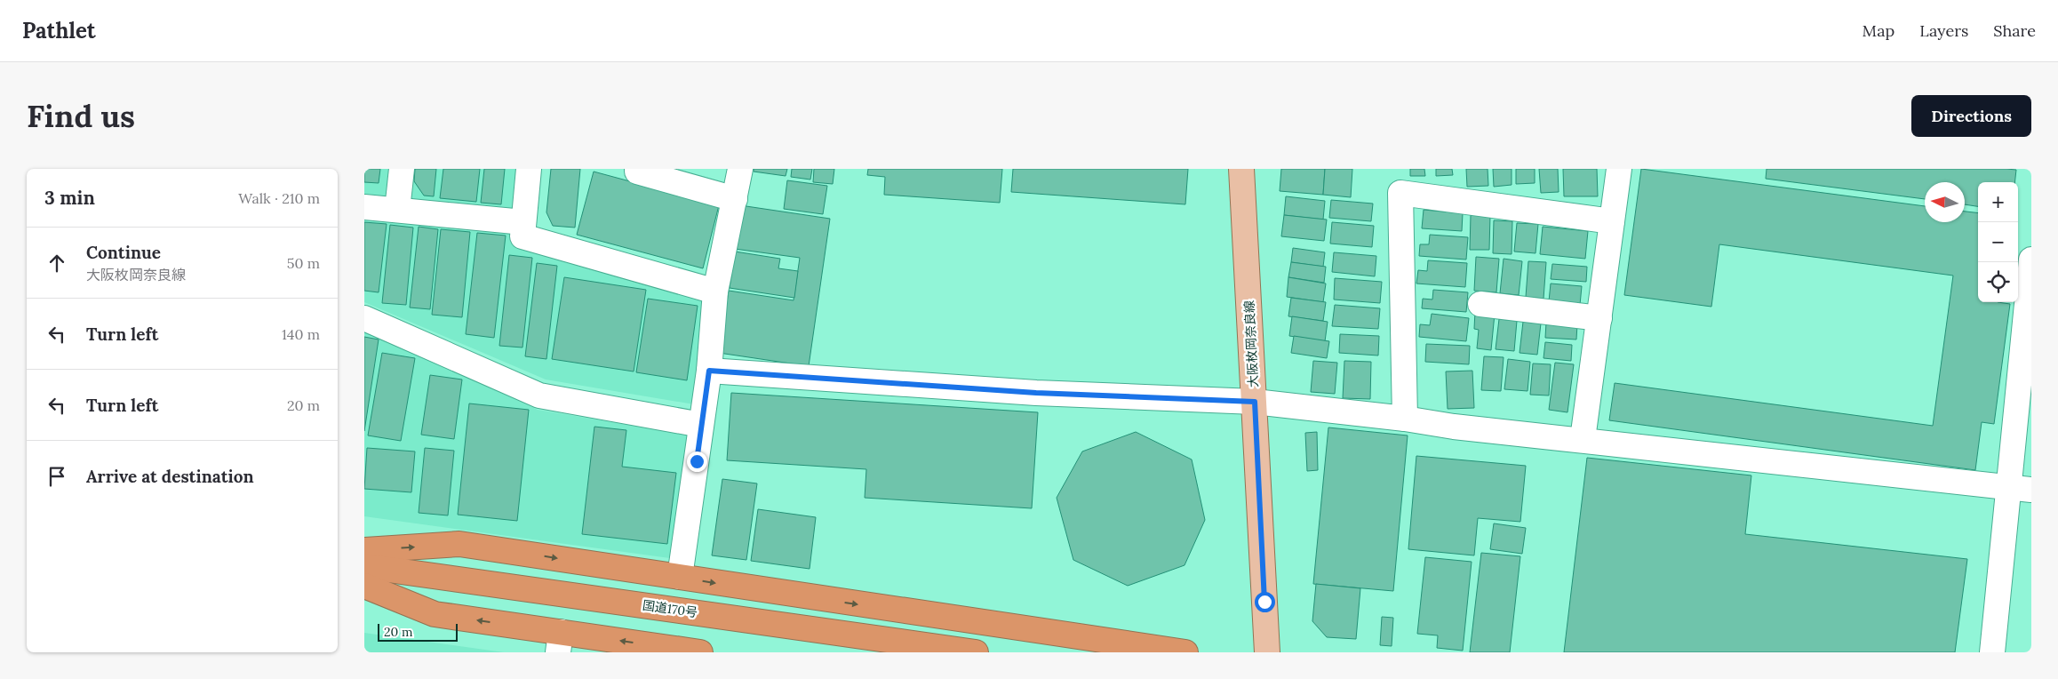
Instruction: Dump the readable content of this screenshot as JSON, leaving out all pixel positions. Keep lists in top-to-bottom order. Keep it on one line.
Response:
{"streets":{"highway":["国道170号"],"main road":["大阪枚岡奈良線"]},"scale_bar":"20 m","north":"left","page":{"header":"Pathlet","nav":["Map","Layers","Share"],"buttons":"Directions","title":"Find us","heading":["3 min","Walk · 210 m"],"map_buttons":["+","−"],"list":[["Continue","大阪枚岡奈良線","50 m"],["Turn left","140 m"],["Turn left","20 m"],"Arrive at destination"],"scale":"20 m"}}
